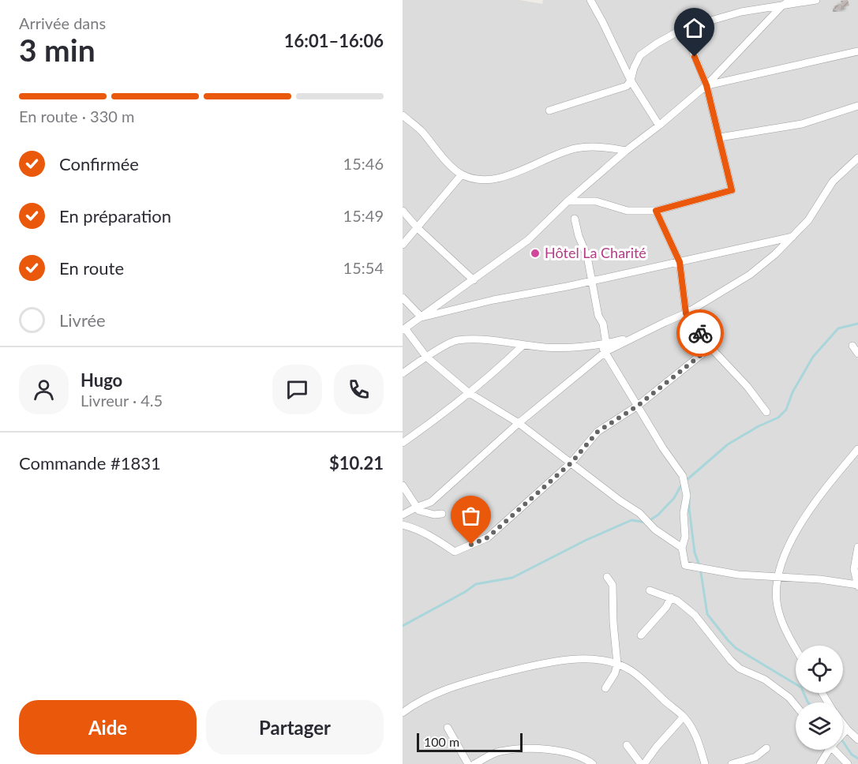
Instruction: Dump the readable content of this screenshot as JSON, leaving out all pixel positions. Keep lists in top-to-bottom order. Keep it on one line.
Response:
{"places":["Hôtel La Charité"],"scale_bar":"100 m","page":{"heading":["3 min","Arrivée dans","16:01–16:06"],"panel":["Hugo","Livreur · 4.5","Commande #1831","$10.21"],"bar":"En route · 330 m","list":[["Confirmée","15:46"],["En préparation","15:49"],["En route","15:54"],"Livrée"],"buttons":["Aide","Partager"],"scale":"100 m"}}
